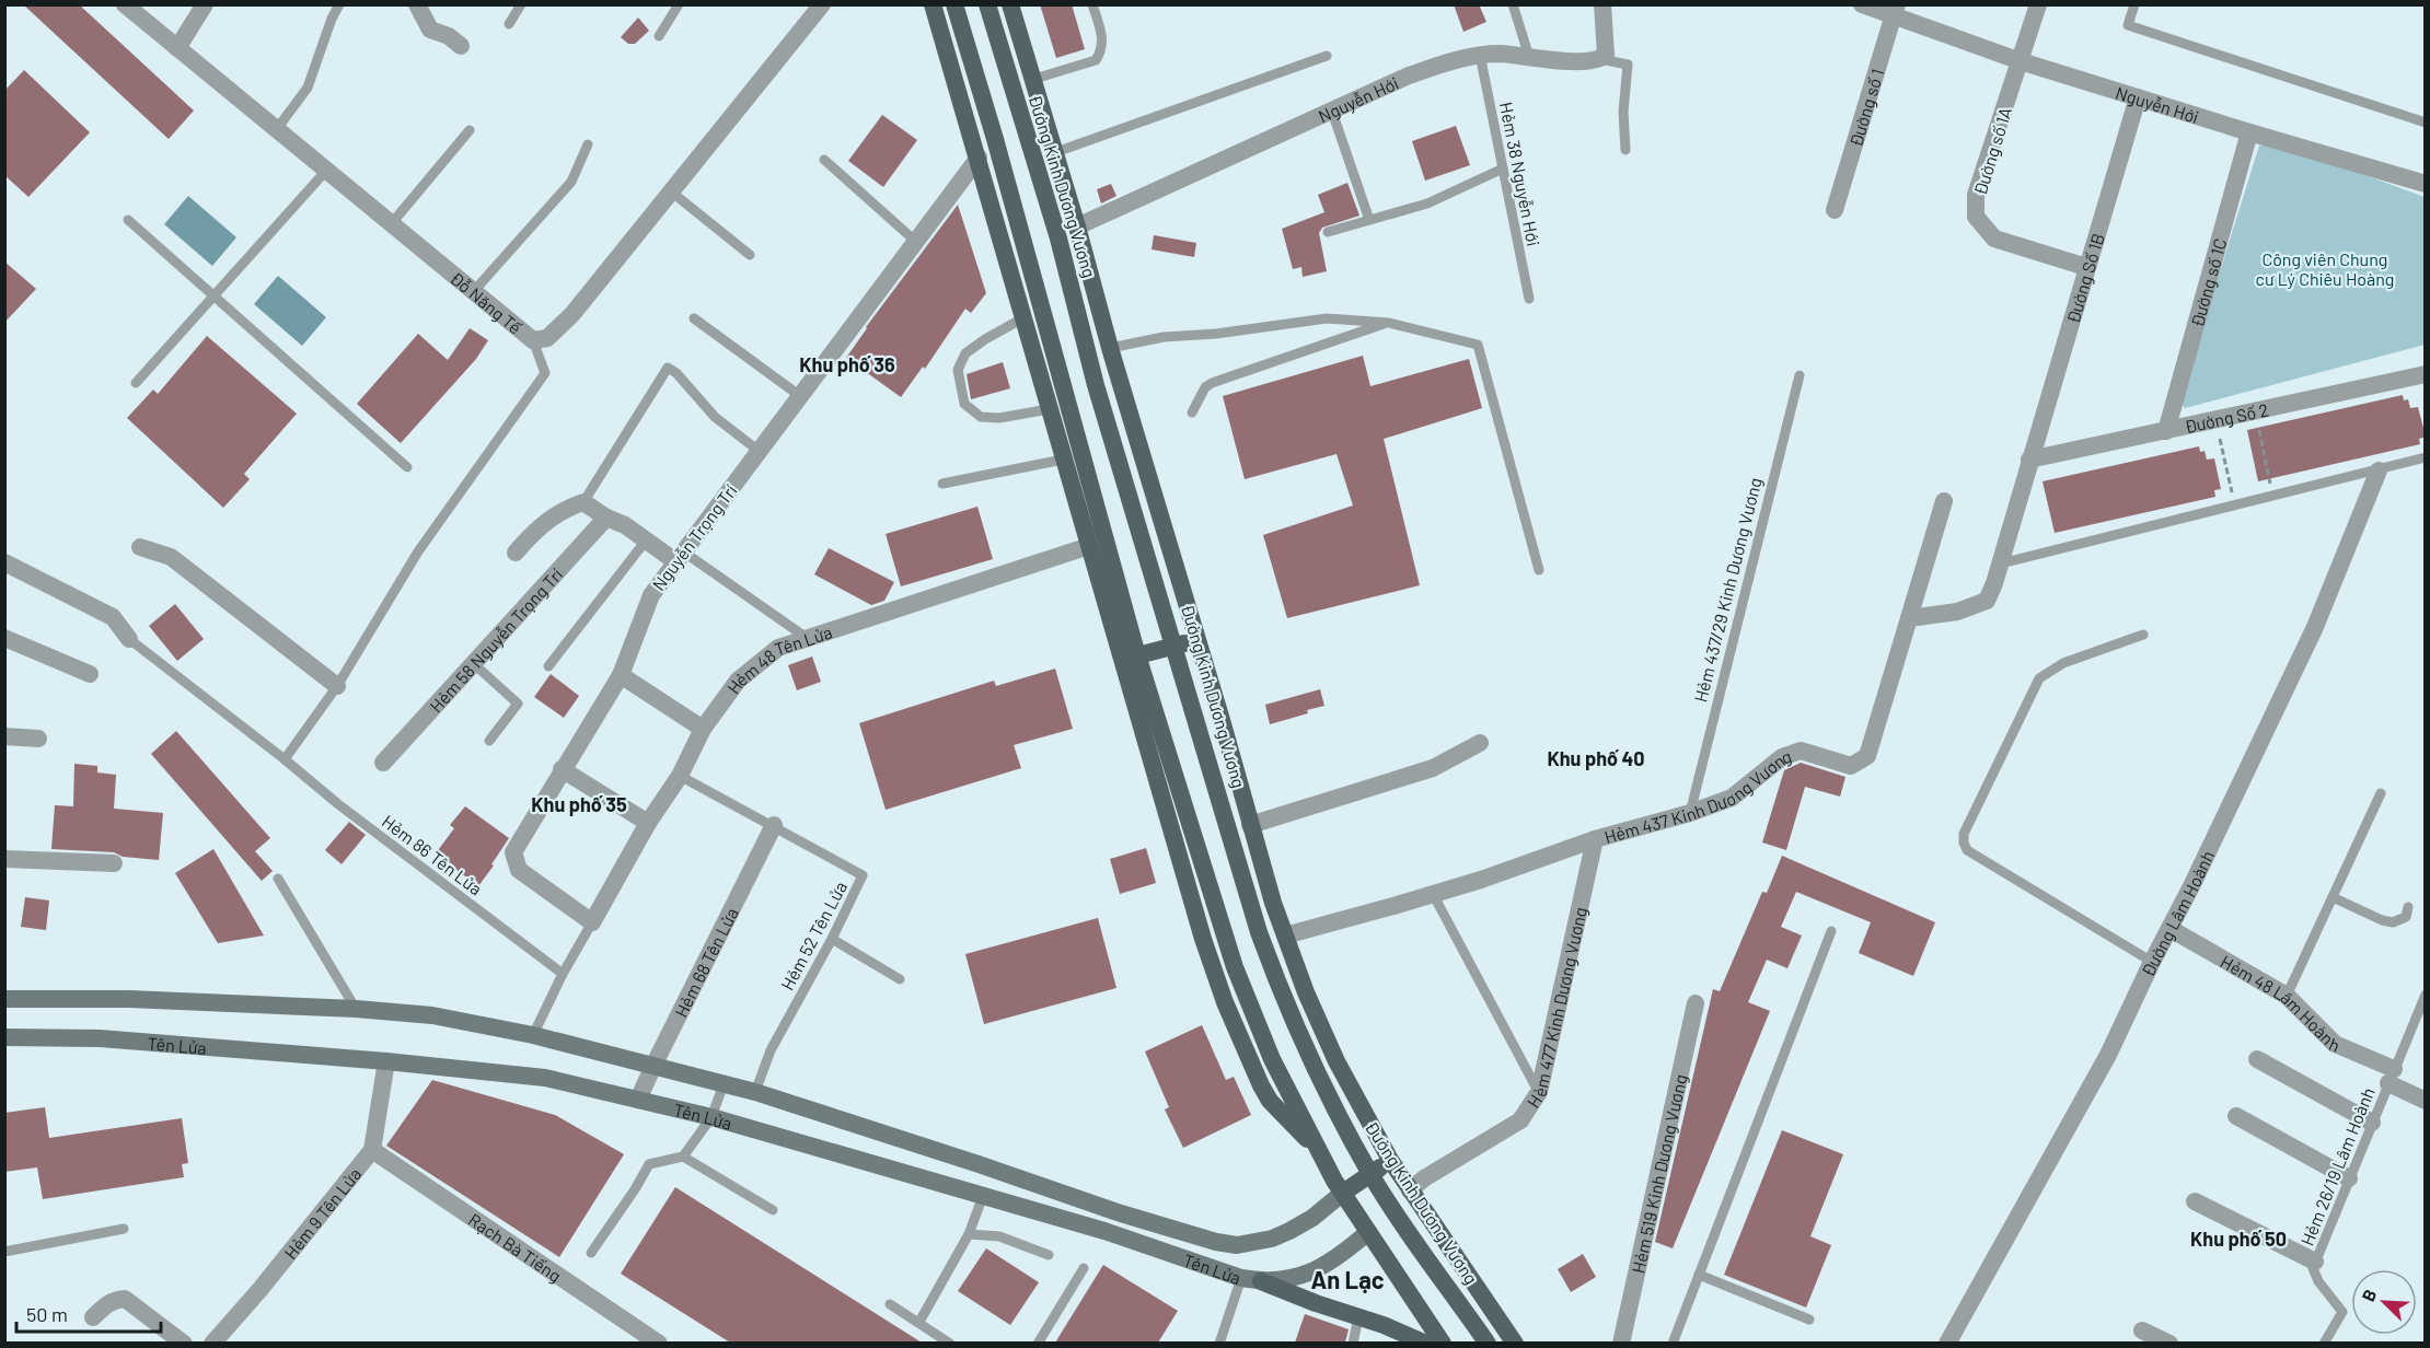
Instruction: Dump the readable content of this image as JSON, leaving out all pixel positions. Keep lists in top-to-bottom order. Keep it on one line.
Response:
{"streets":{"main road":["Đường Kinh Dương Vương","Tên Lửa"],"street":["Nguyễn Hới","Đường số 1","Đường số 1A","Đường Số 1B","Đường số 1C","Đỗ Năng Tế","Đường Số 2","Nguyễn Trọng Trí","Hẻm 58 Nguyễn Trọng Trí","Hẻm 48 Tên Lửa","Hẻm 437 Kinh Dương Vương","Đường Lâm Hoành","Hẻm 68 Tên Lửa","Hẻm 48 Lâm Hoành","Hẻm 477 Kinh Dương Vương","Hẻm 519 Kinh Dương Vương","Hẻm 9 Tên Lửa","Rạch Bà Tiếng"],"lane":["Hẻm 38 Nguyễn Hới","Hẻm 437/29 Kinh Dương Vương","Hẻm 86 Tên Lửa","Hẻm 52 Tên Lửa","Hẻm 26/19 Lâm Hoành"]},"crossings":[["Nguyễn Hới","Đường số 1"],["Nguyễn Hới","Đường số 1A"],["Nguyễn Hới","Hẻm 38 Nguyễn Hới"],["Nguyễn Hới","Đường Kinh Dương Vương"],["Nguyễn Hới","Đường Số 1B"],["Nguyễn Hới","Đường số 1C"],["Đường số 1A","Đường Số 1B"],["Đường Kinh Dương Vương","Hẻm 437 Kinh Dương Vương"],["Đường Kinh Dương Vương","Hẻm 477 Kinh Dương Vương"],["Đường Số 1B","Đường Số 2"],["Đường số 1C","Đường Số 2"],["Nguyễn Trọng Trí","Hẻm 48 Tên Lửa"],["Hẻm 437/29 Kinh Dương Vương","Hẻm 437 Kinh Dương Vương"],["Hẻm 48 Tên Lửa","Hẻm 52 Tên Lửa"],["Hẻm 437 Kinh Dương Vương","Hẻm 477 Kinh Dương Vương"],["Đường Lâm Hoành","Hẻm 48 Lâm Hoành"],["Hẻm 52 Tên Lửa","Hẻm 68 Tên Lửa"],["Hẻm 52 Tên Lửa","Tên Lửa"],["Hẻm 68 Tên Lửa","Tên Lửa"],["Hẻm 48 Lâm Hoành","Hẻm 26/19 Lâm Hoành"],["Tên Lửa","Hẻm 9 Tên Lửa"],["Hẻm 9 Tên Lửa","Rạch Bà Tiếng"]],"districts":["Khu phố 36","Khu phố 40","Khu phố 35","Khu phố 50","An Lạc"],"parks":["Công viên Chung cư Lý Chiêu Hoàng"],"scale_bar":"50 m","north":"top left"}
